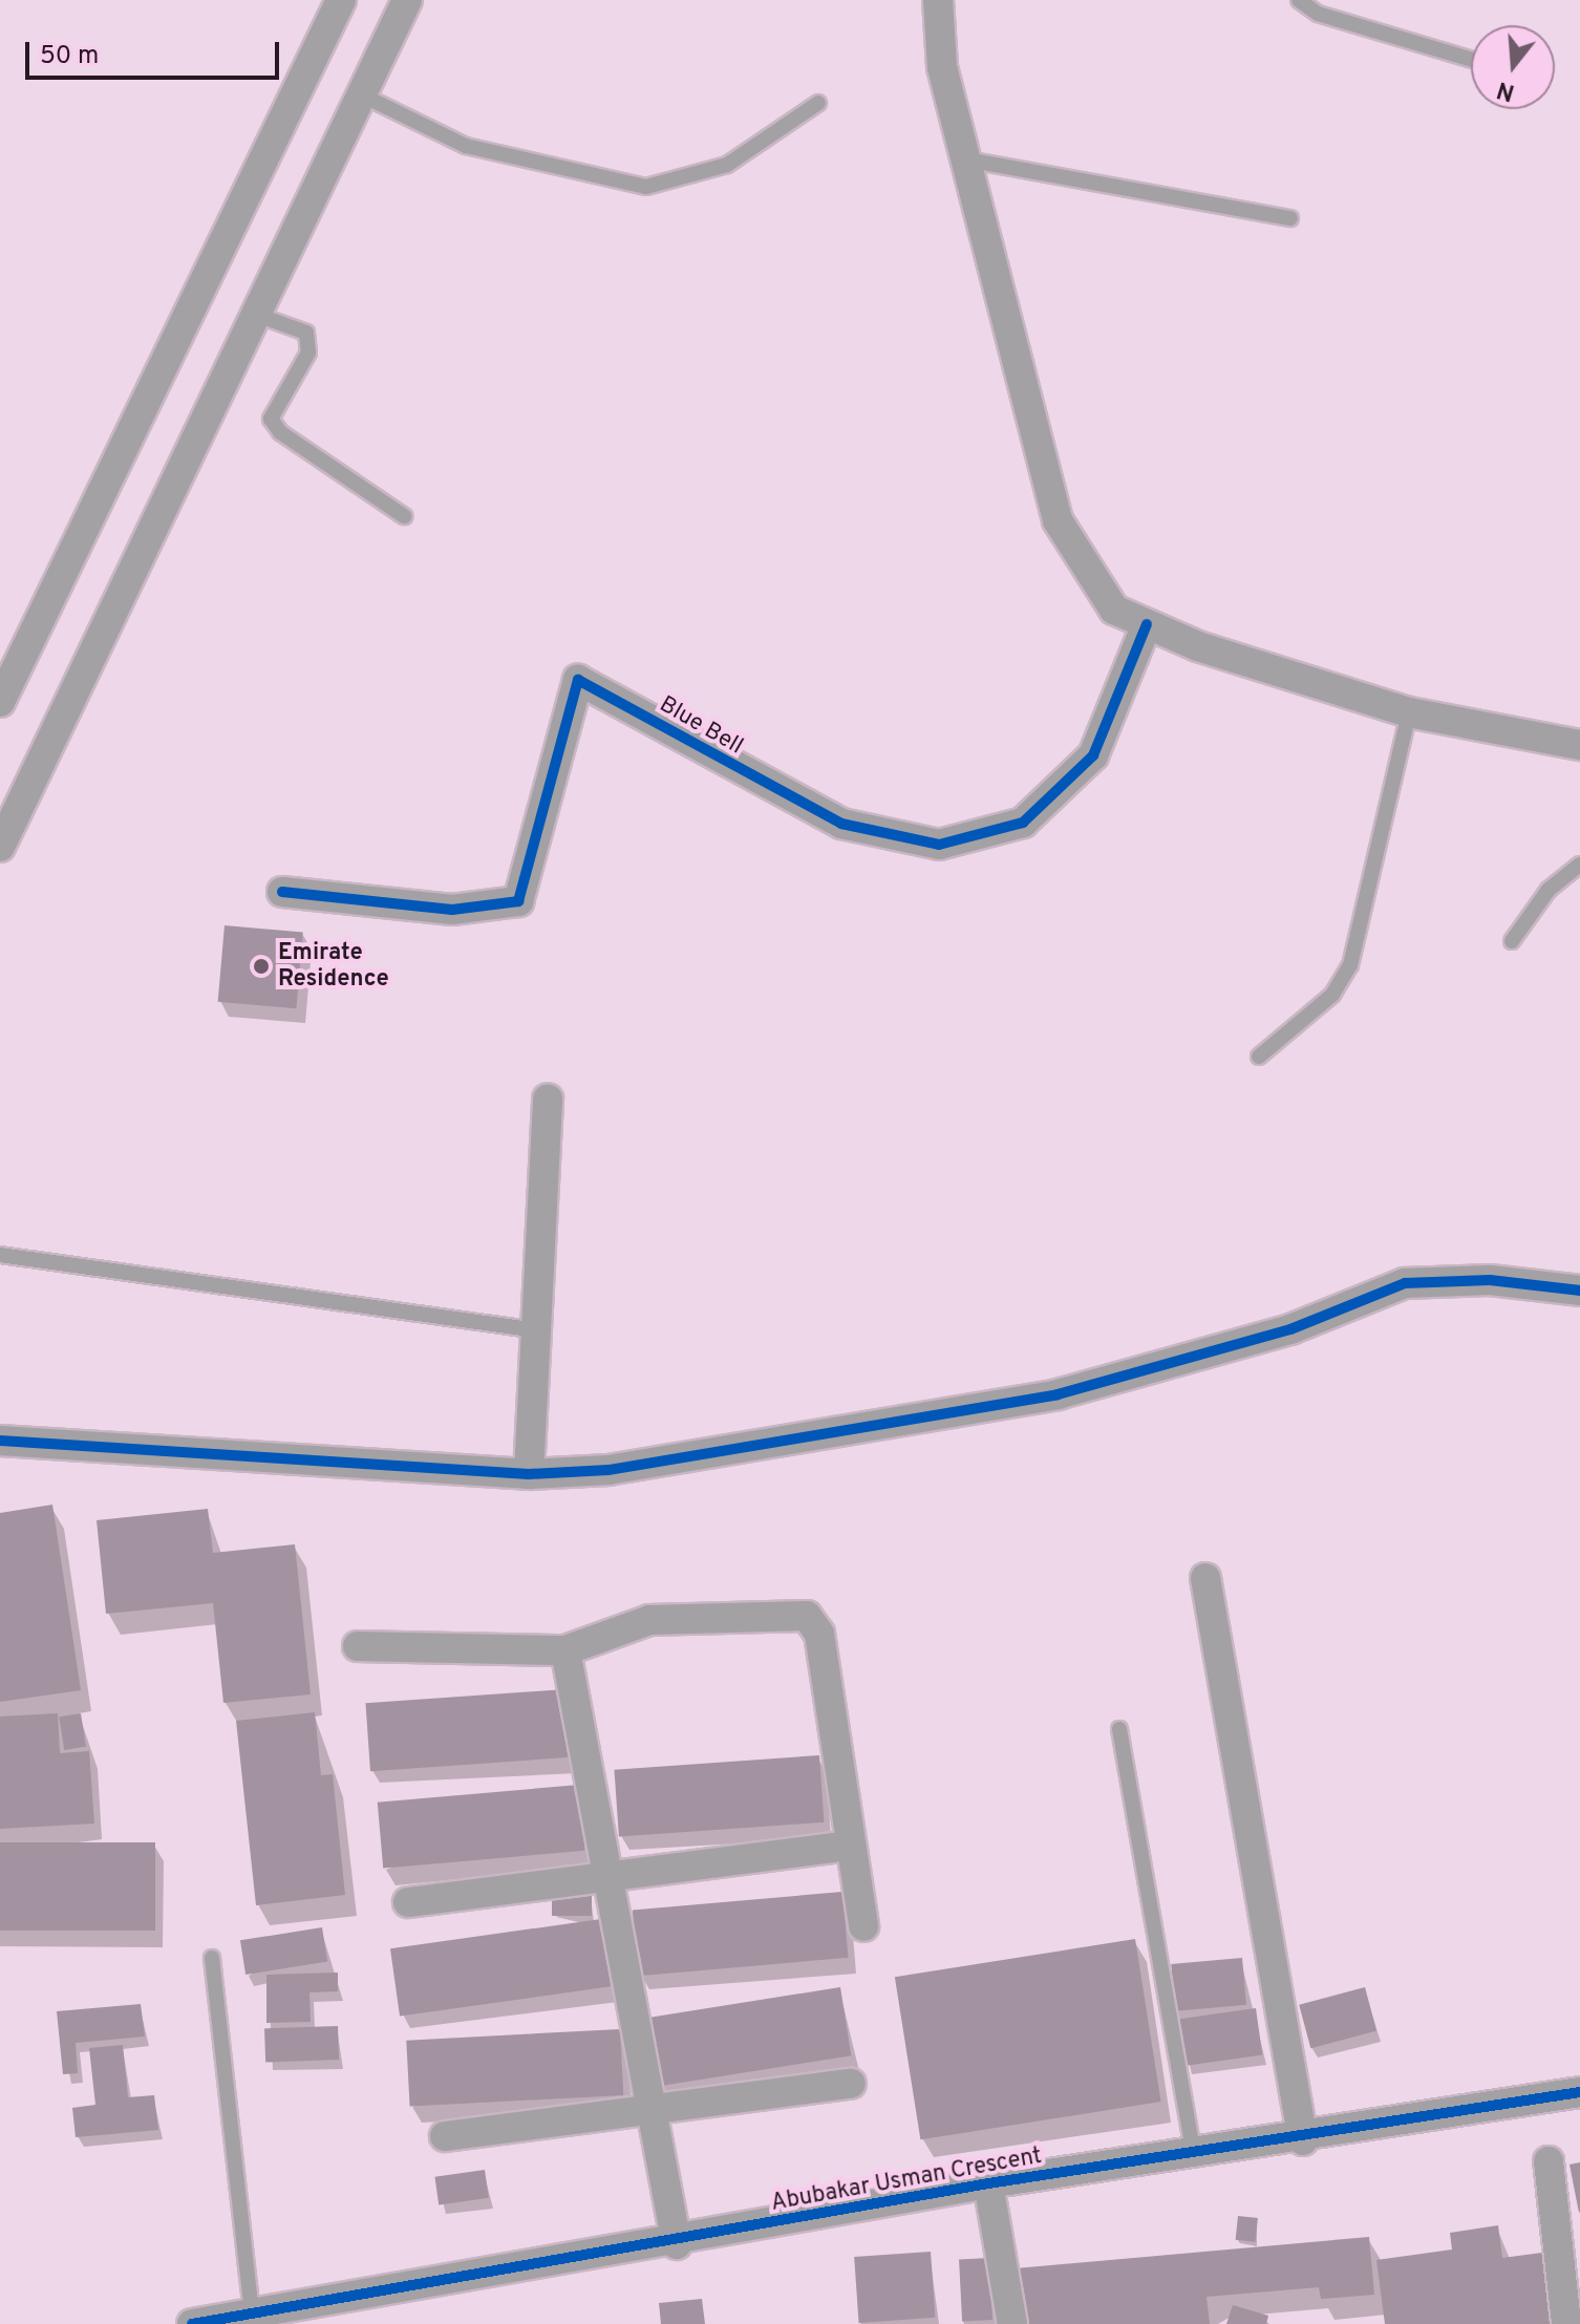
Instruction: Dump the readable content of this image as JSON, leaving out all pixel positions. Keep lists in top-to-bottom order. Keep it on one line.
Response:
{"streets":{"street":["Blue Bell","Abubakar Usman Crescent"]},"places":["Emirate Residence"],"scale_bar":"50 m","north":"bottom"}
